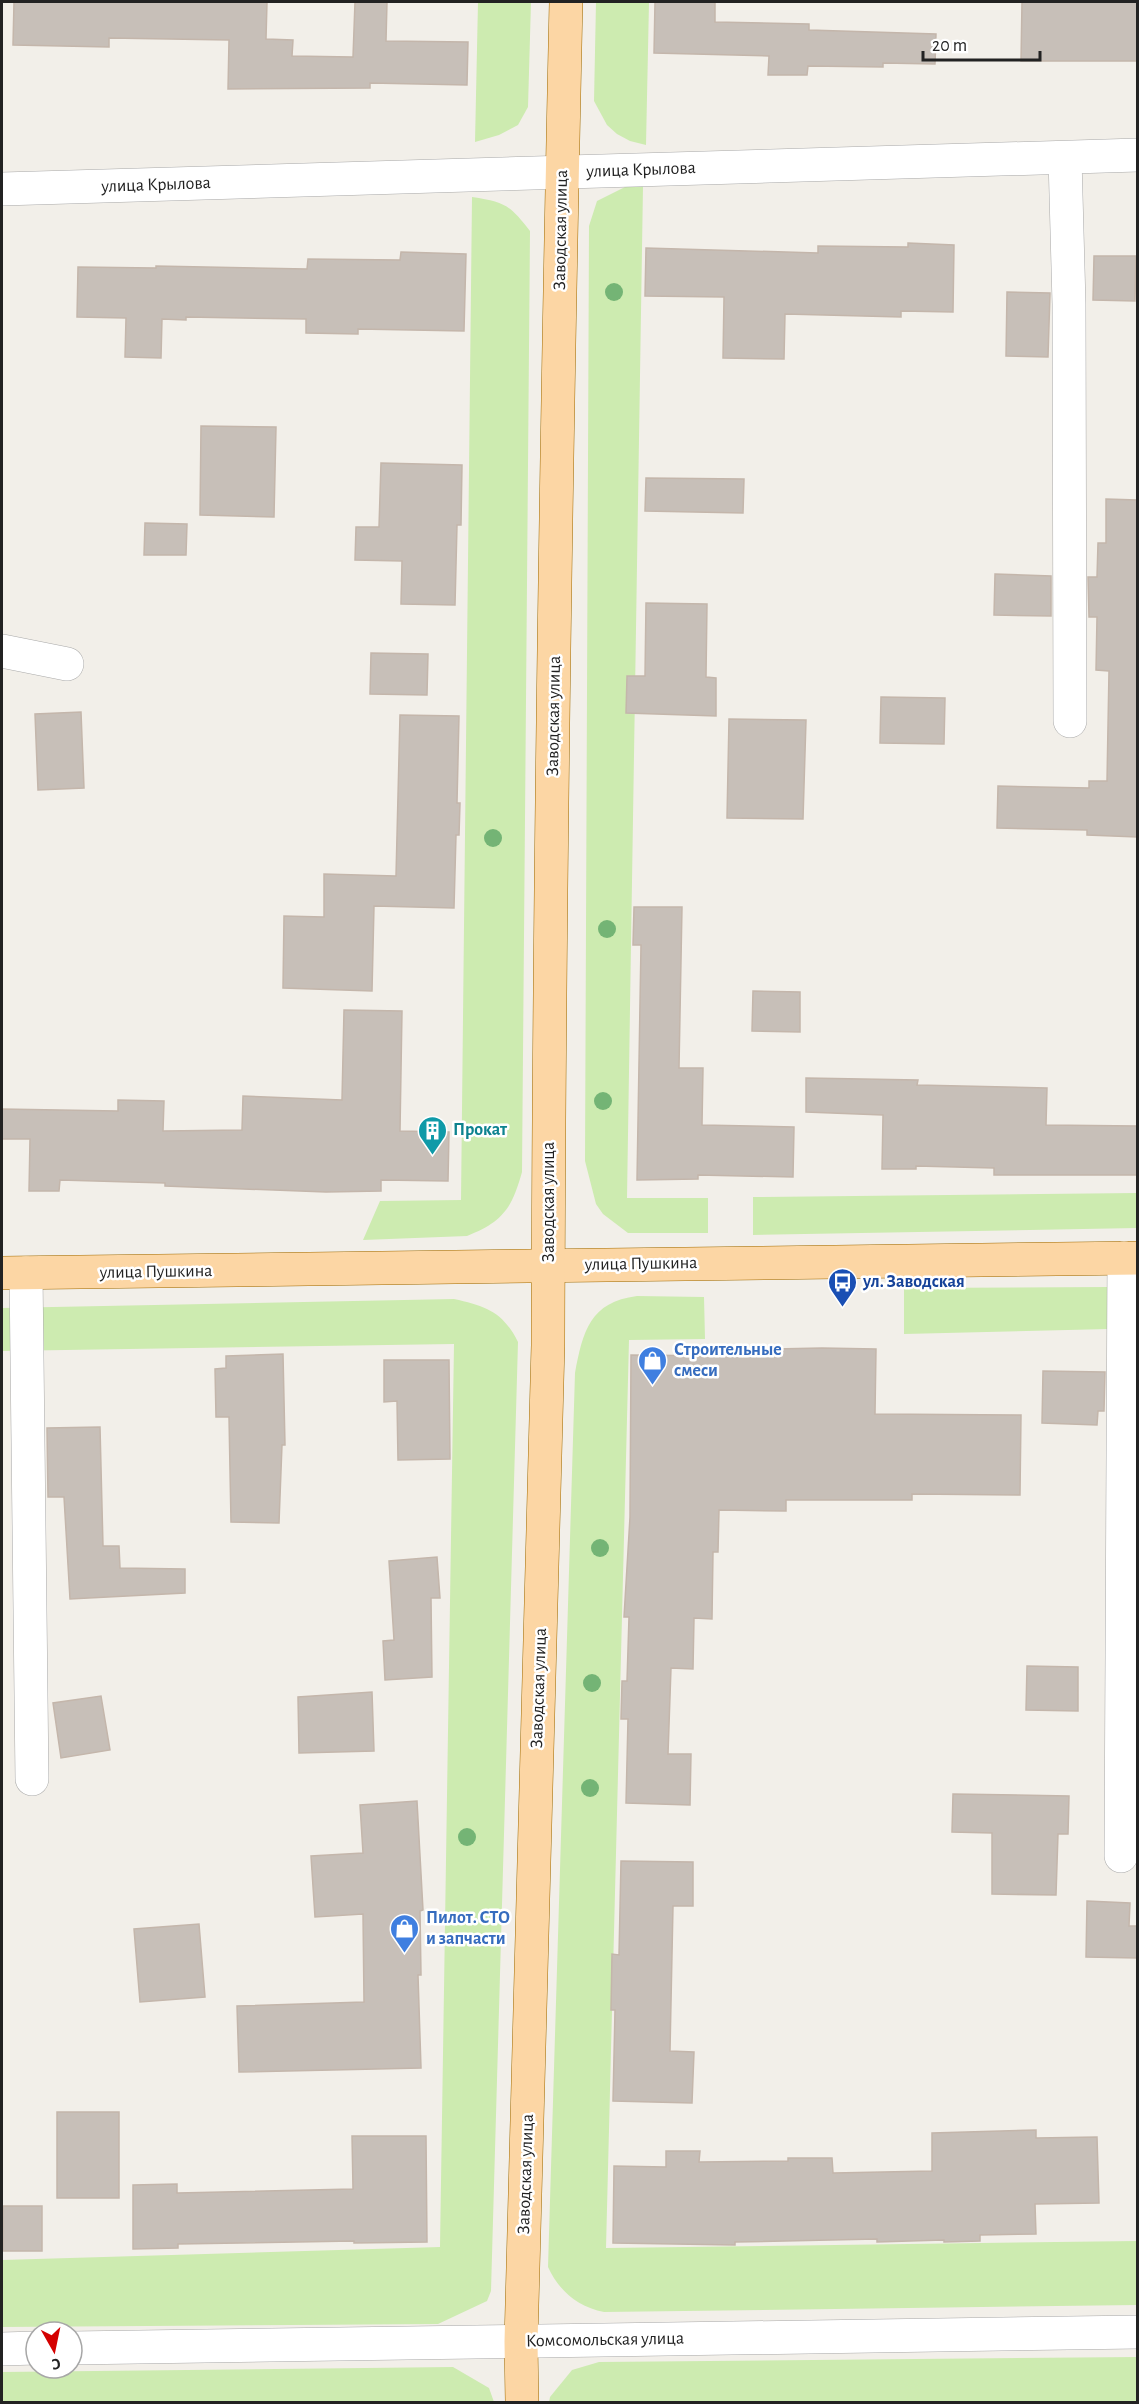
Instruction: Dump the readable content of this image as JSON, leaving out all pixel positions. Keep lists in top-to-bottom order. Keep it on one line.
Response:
{"streets":{"main road":["Заводская улица","улица Пушкина"],"street":["улица Крылова","Комсомольская улица"]},"crossings":[["улица Крылова","Заводская улица"],["Заводская улица","улица Пушкина"],["Заводская улица","Комсомольская улица"]],"places":{"building":["Прокат"],"bus stop":["ул. Заводская"],"shop":["Строительные смеси","Пилот. СТО и запчасти"]},"scale_bar":"20 m","north":"bottom"}
